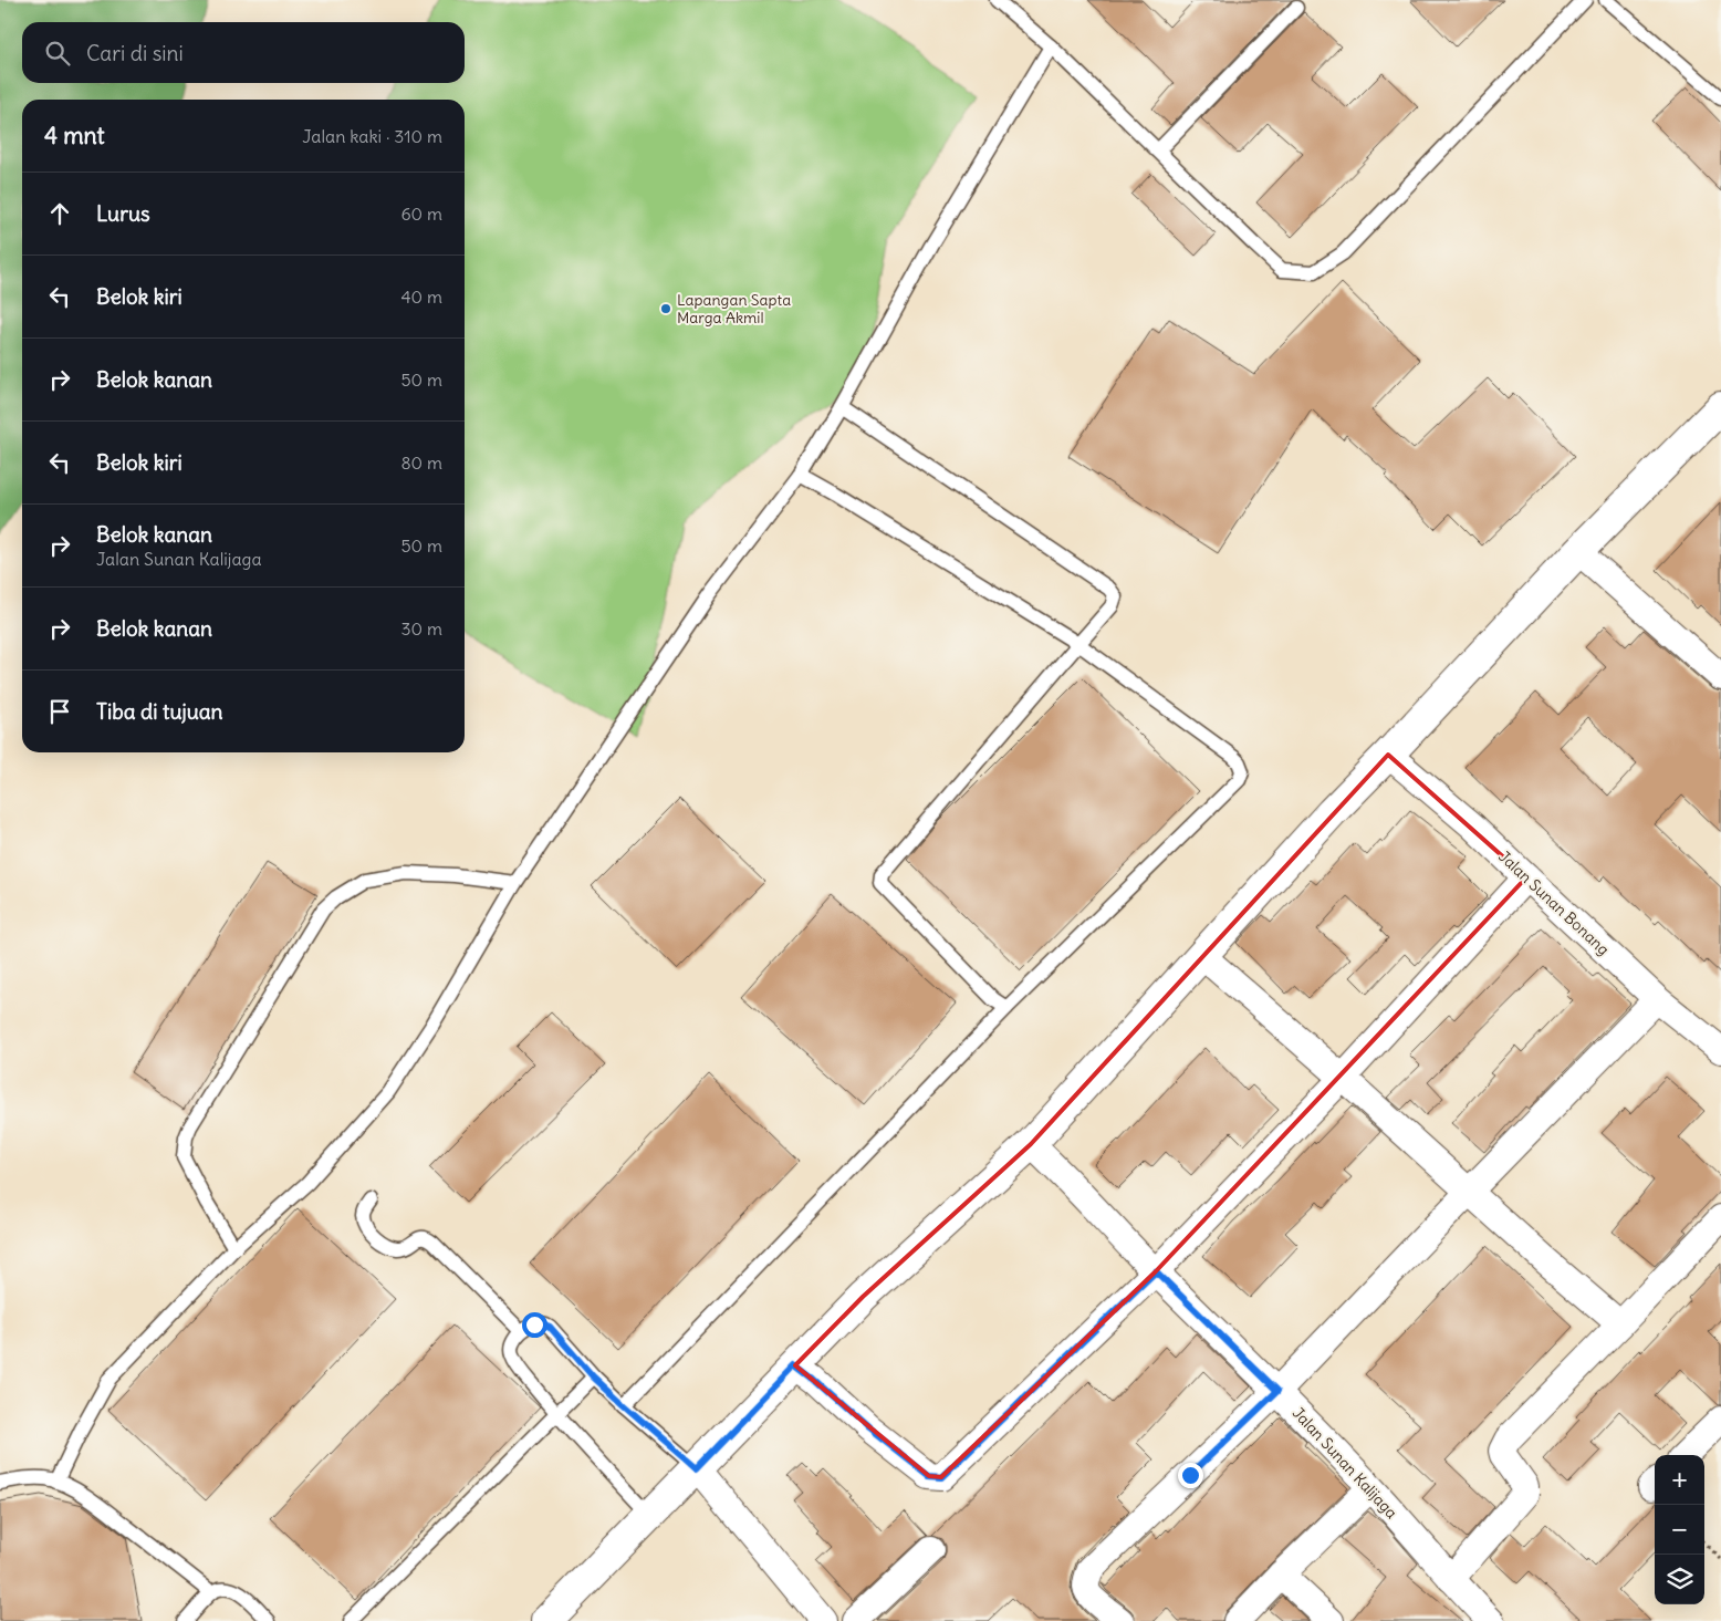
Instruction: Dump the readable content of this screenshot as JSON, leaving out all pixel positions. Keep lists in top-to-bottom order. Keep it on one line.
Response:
{"streets":{"street":["Jalan Sunan Bonang","Jalan Sunan Kalijaga"]},"places":["Lapangan Sapta Marga Akmil"],"page":{"search":"Cari di sini","heading":["4 mnt","Jalan kaki · 310 m"],"list":[["Lurus","60 m"],["Belok kiri","40 m"],["Belok kanan","50 m"],["Belok kiri","80 m"],["Belok kanan","Jalan Sunan Kalijaga","50 m"],["Belok kanan","30 m"],"Tiba di tujuan"],"map_buttons":["+","−"]}}
